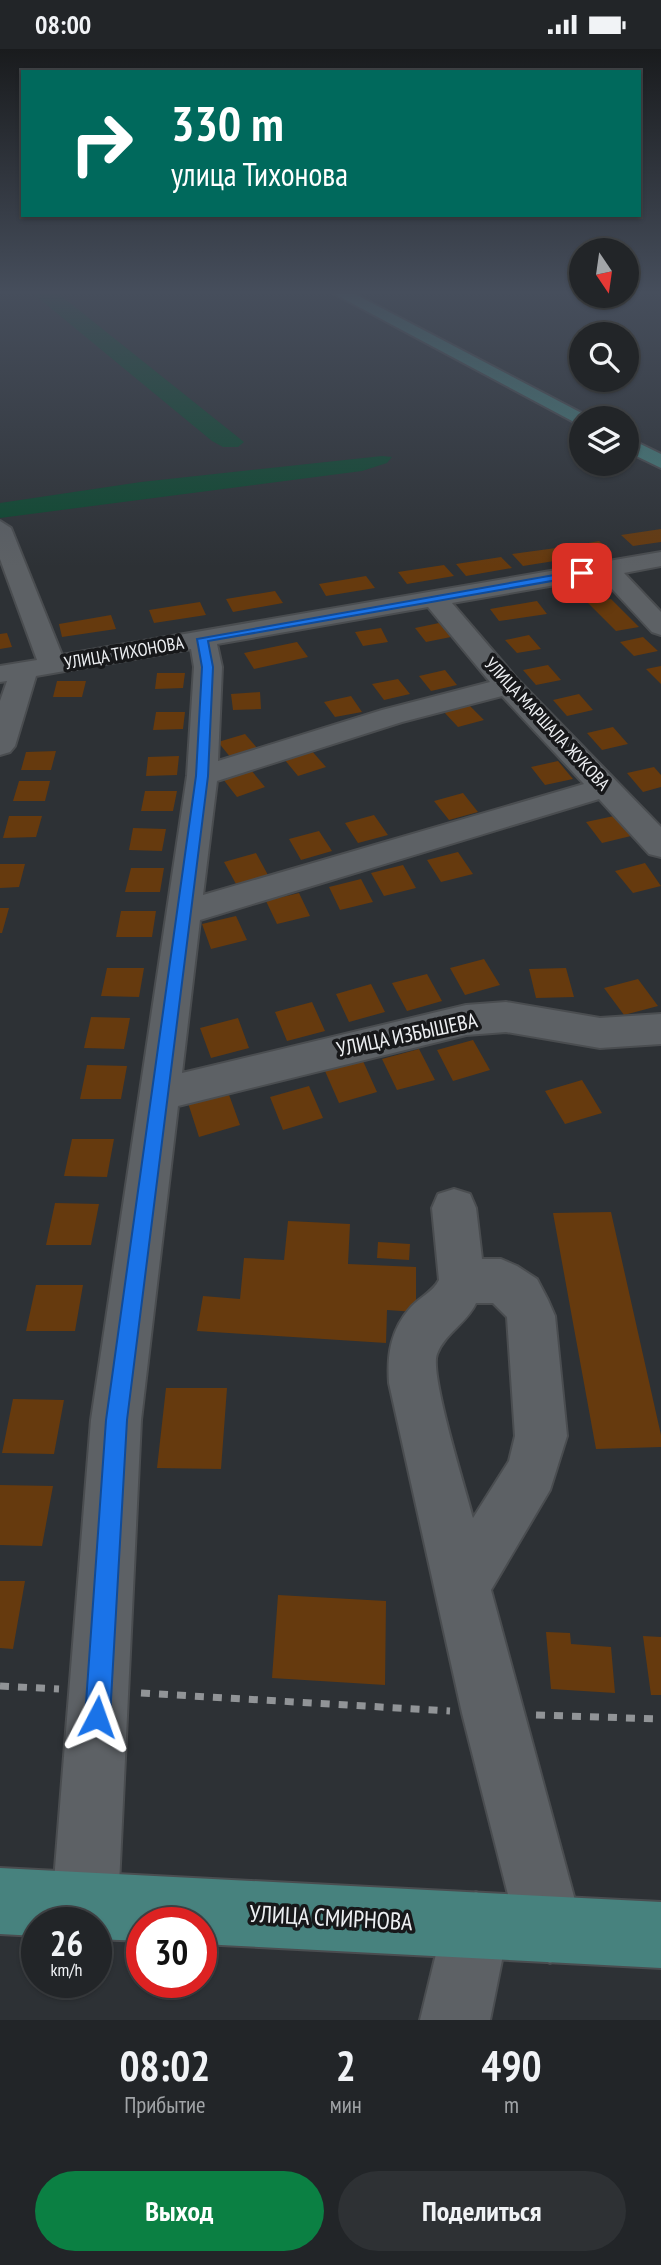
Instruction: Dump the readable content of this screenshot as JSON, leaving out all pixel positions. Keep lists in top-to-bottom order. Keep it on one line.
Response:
{"streets":{"main road":["УЛИЦА СМИРНОВА"],"street":["УЛИЦА ТИХОНОВА","УЛИЦА МАРШАЛА ЖУКОВА","УЛИЦА ИЗБЫШЕВА"]},"crossings":[["УЛИЦА ТИХОНОВА","УЛИЦА МАРШАЛА ЖУКОВА"]],"north":"bottom","page":{"status":"08:00","turn":["330 m","улица Тихонова"],"speed":"26 km/h","limit":"30","eta":["08:02","Прибытие","2","мин","490","m"],"buttons":["Выход","Поделиться"]}}
